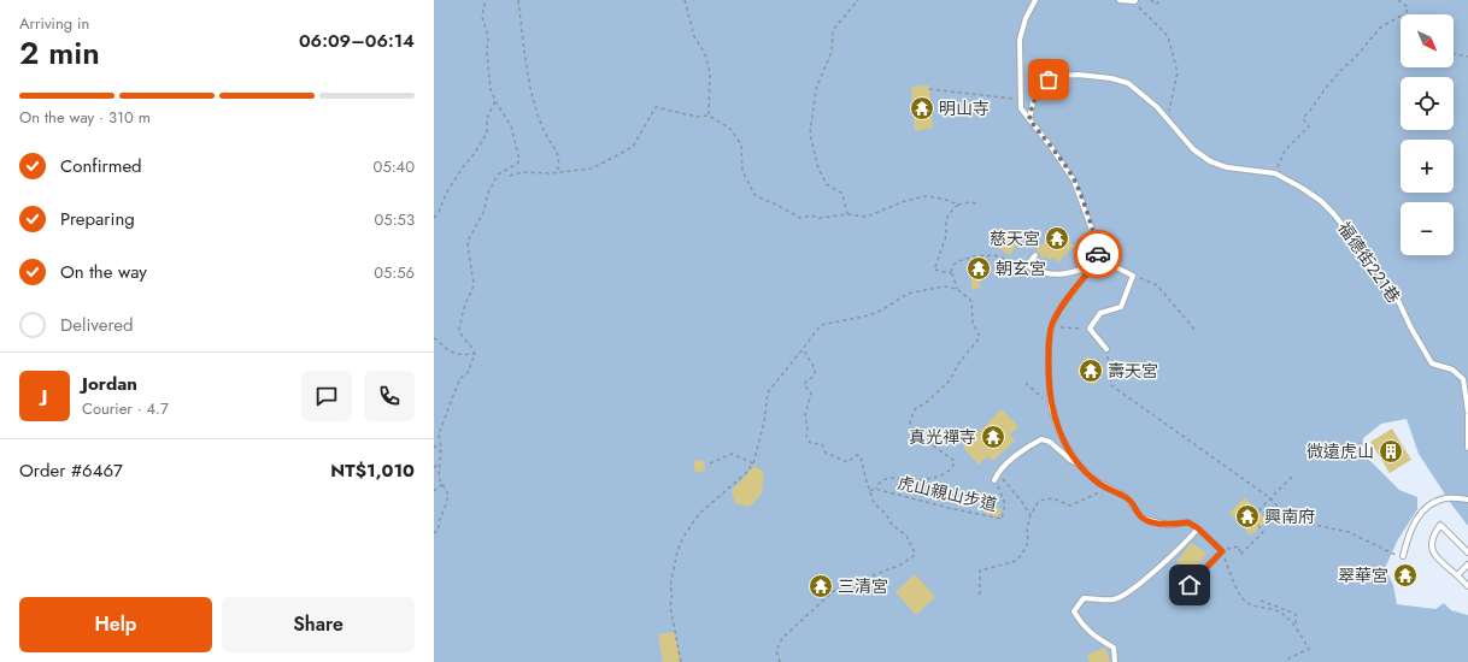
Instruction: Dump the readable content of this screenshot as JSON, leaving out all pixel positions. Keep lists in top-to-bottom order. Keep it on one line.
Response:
{"streets":{"lane":["福德街221巷"],"path":["虎山親山步道"]},"places":{"temple":["明山寺","慈天宮","朝玄宮","壽天宮","真光禪寺","興南府","翠華宮","三清宮"],"building":["微遠虎山"]},"north":"bottom right","page":{"heading":["2 min","Arriving in","06:09–06:14"],"panel":["Jordan","Courier · 4.7","Order #6467","NT$1,010"],"map_buttons":["+","−"],"bar":"On the way · 310 m","list":[["Confirmed","05:40"],["Preparing","05:53"],["On the way","05:56"],"Delivered"],"round":"J","buttons":["Help","Share"]}}
